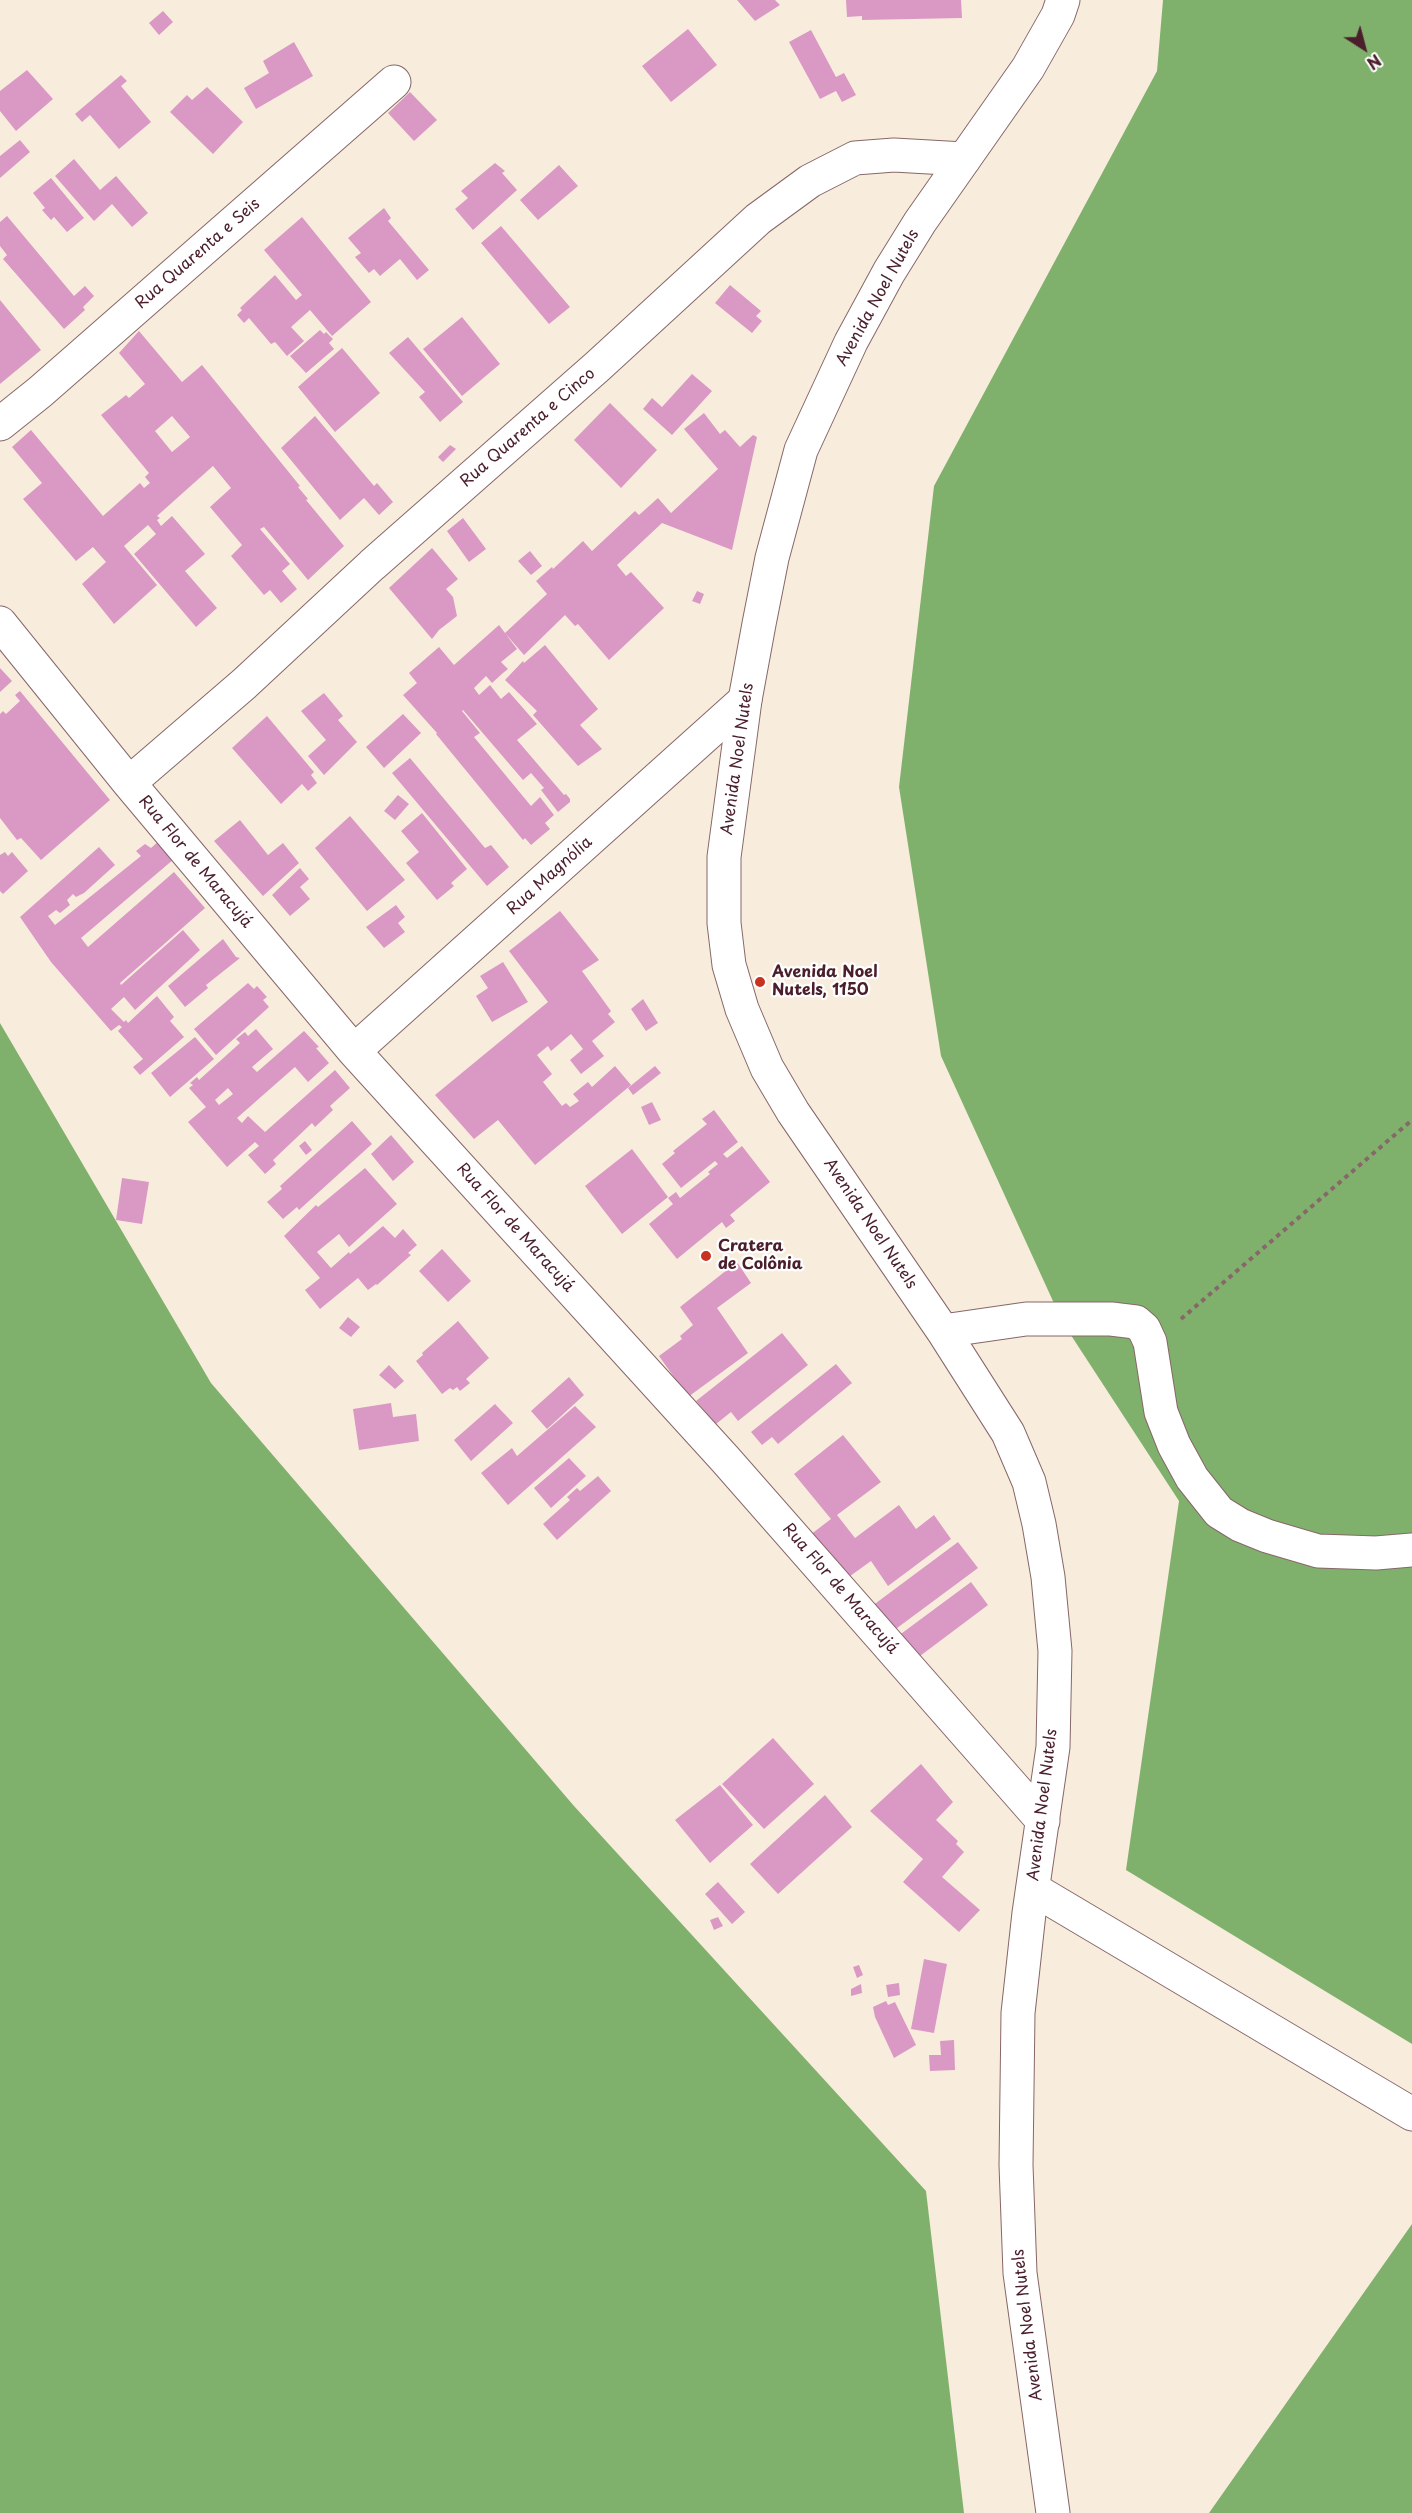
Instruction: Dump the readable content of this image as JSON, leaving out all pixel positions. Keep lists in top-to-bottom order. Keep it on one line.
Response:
{"streets":{"street":["Rua Quarenta e Seis","Avenida Noel Nutels","Rua Quarenta e Cinco","Rua Flor de Maracujá","Rua Magnólia"]},"crossings":[["Avenida Noel Nutels","Rua Quarenta e Cinco"],["Avenida Noel Nutels","Rua Flor de Maracujá"],["Avenida Noel Nutels","Rua Magnólia"],["Rua Quarenta e Cinco","Rua Flor de Maracujá"],["Rua Flor de Maracujá","Rua Magnólia"]],"places":["Avenida Noel Nutels, 1150","Cratera de Colônia"],"north":"bottom right"}
